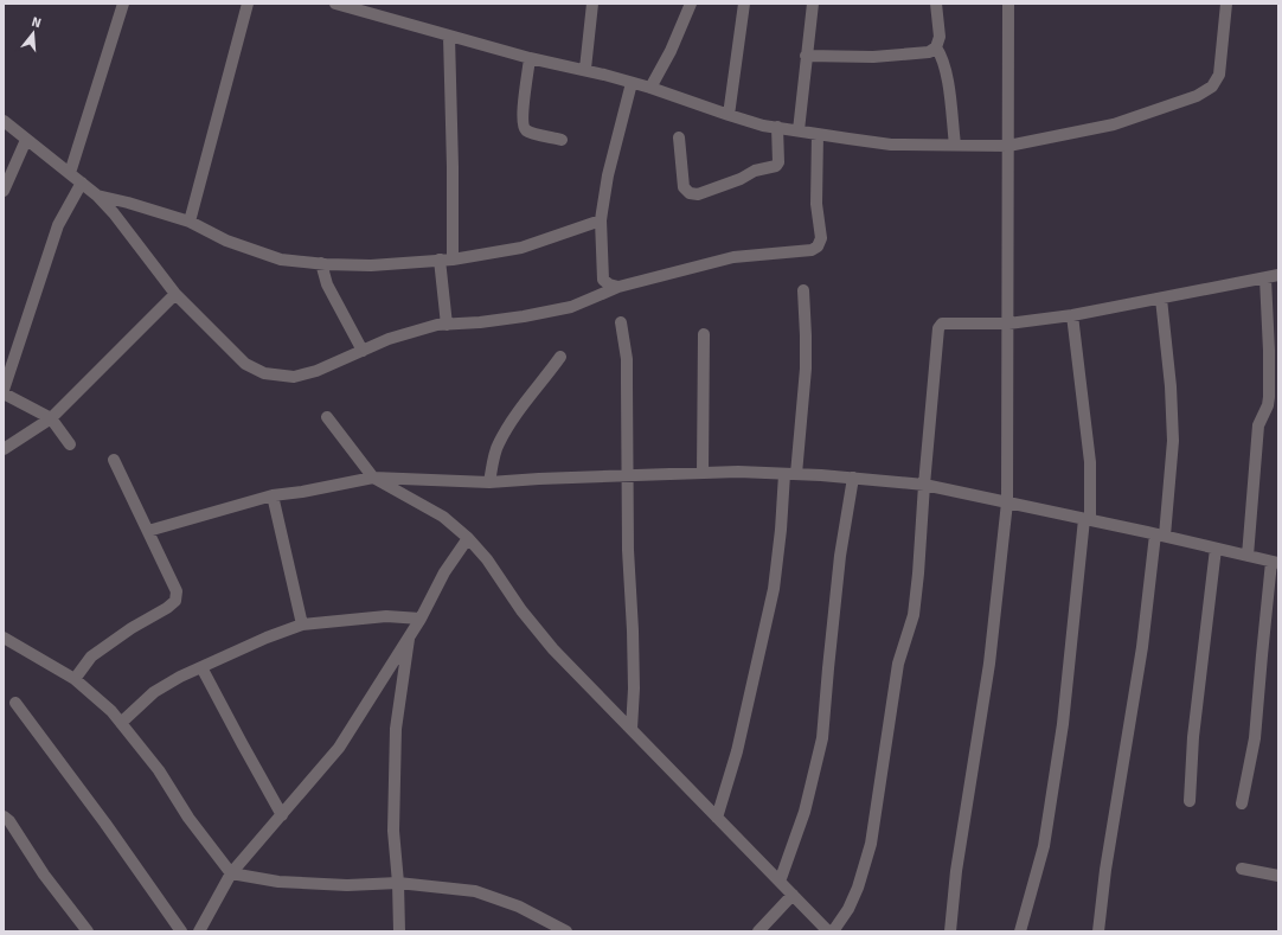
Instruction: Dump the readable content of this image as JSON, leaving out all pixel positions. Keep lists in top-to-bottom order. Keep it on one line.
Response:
{"north":"top"}
